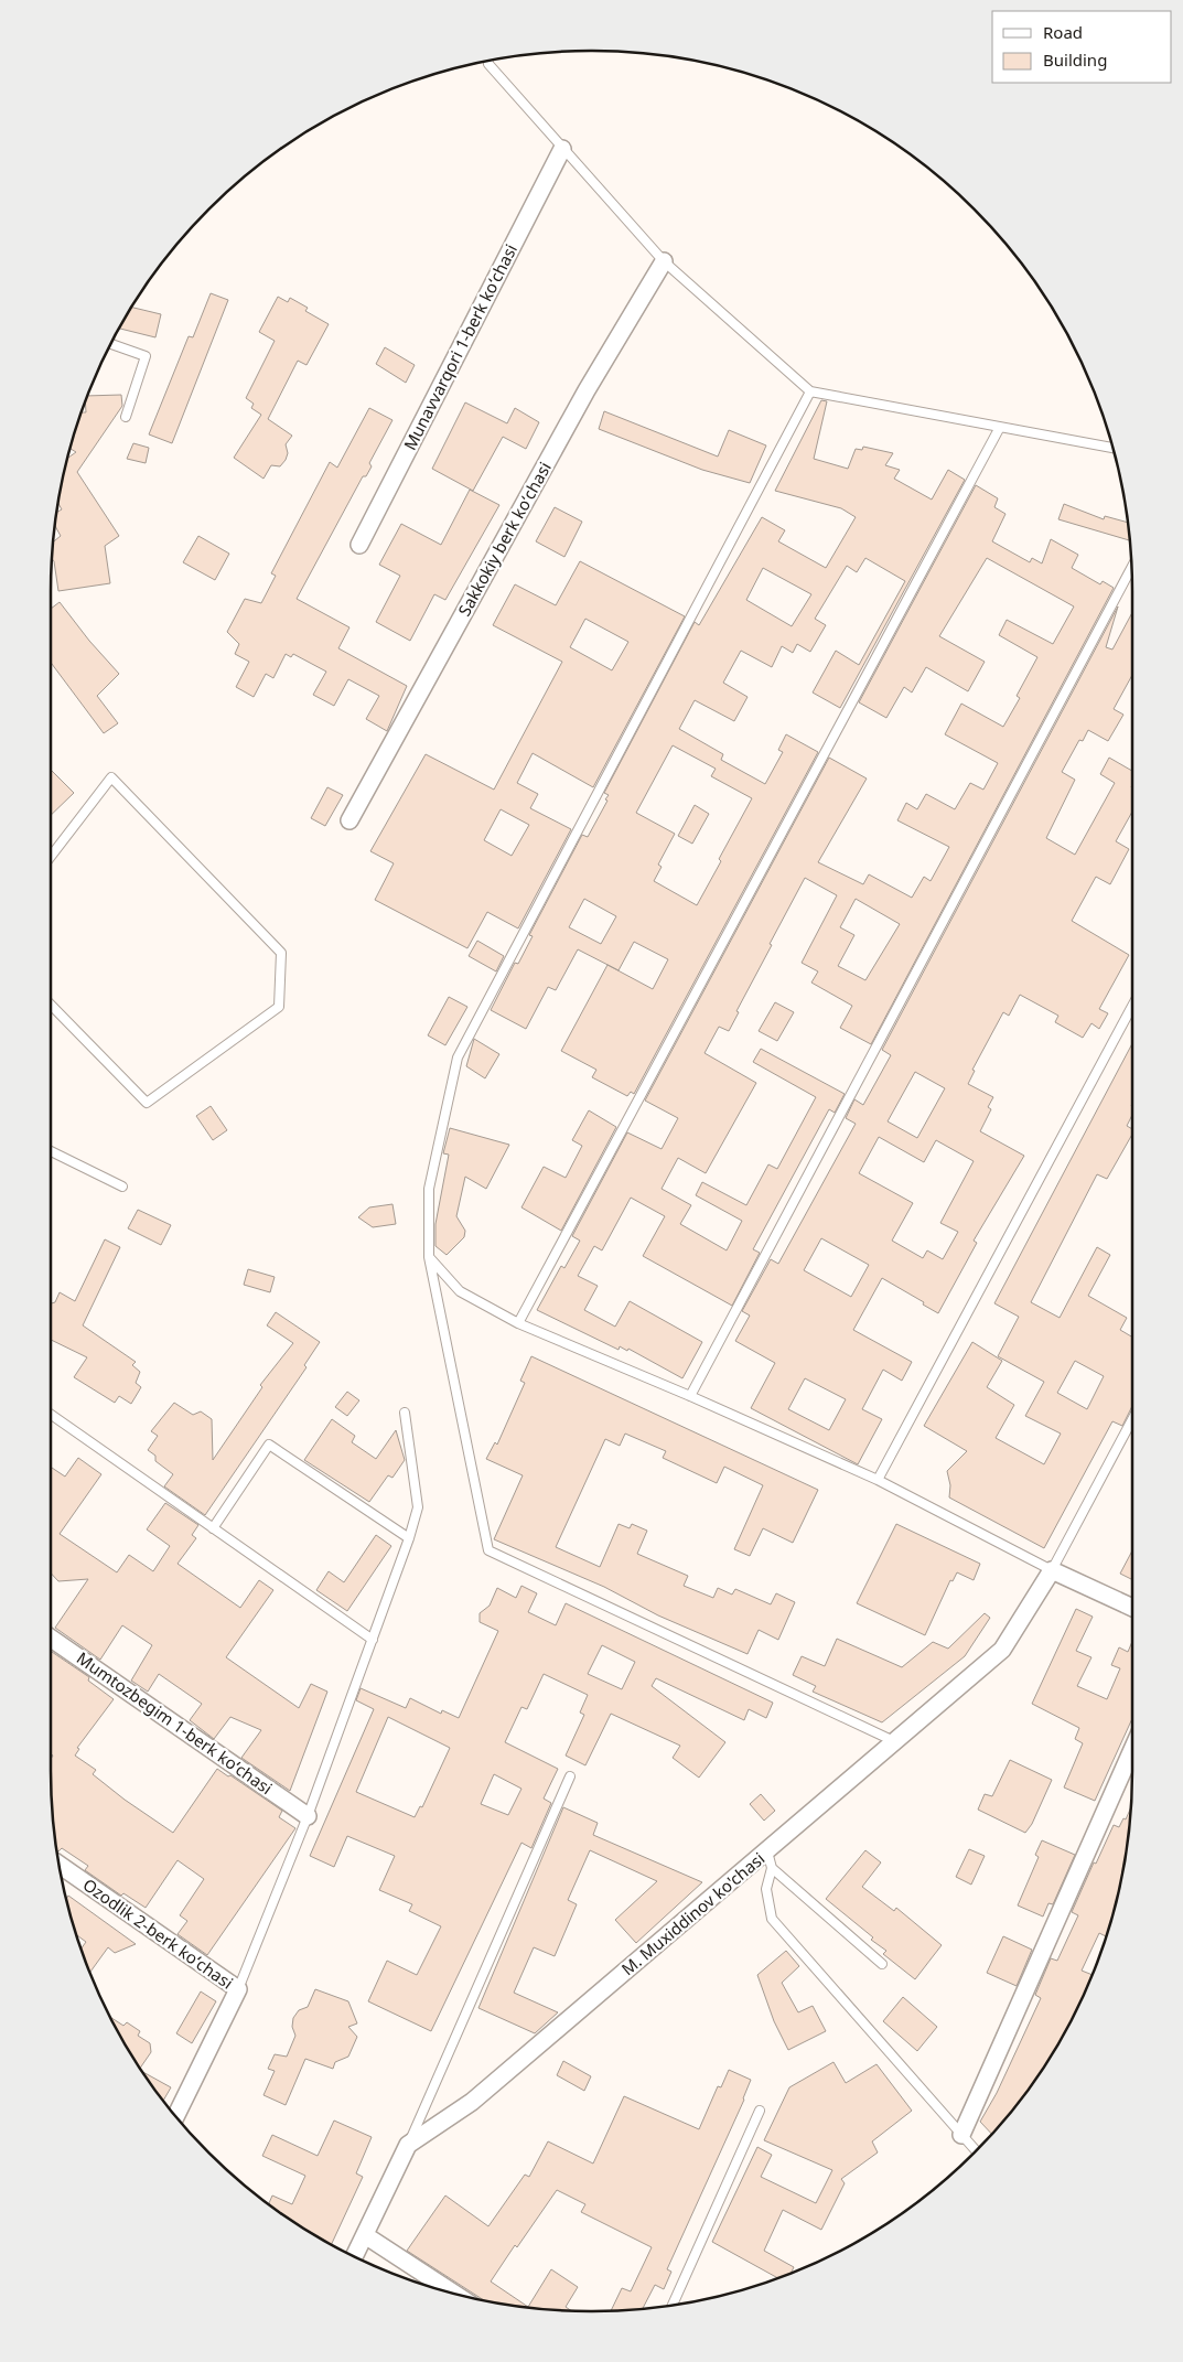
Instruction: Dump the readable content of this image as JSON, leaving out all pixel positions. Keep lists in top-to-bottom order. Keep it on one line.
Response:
{"streets":{"street":["Munavvarqori 1-berk koʻchasi","Sakkokiy berk koʻchasi","Mumtozbegim 1-berk koʻchasi","M. Muxiddinov ko'chasi","Ozodlik 2-berk koʻchasi"]},"legend":["Road","Building"]}
